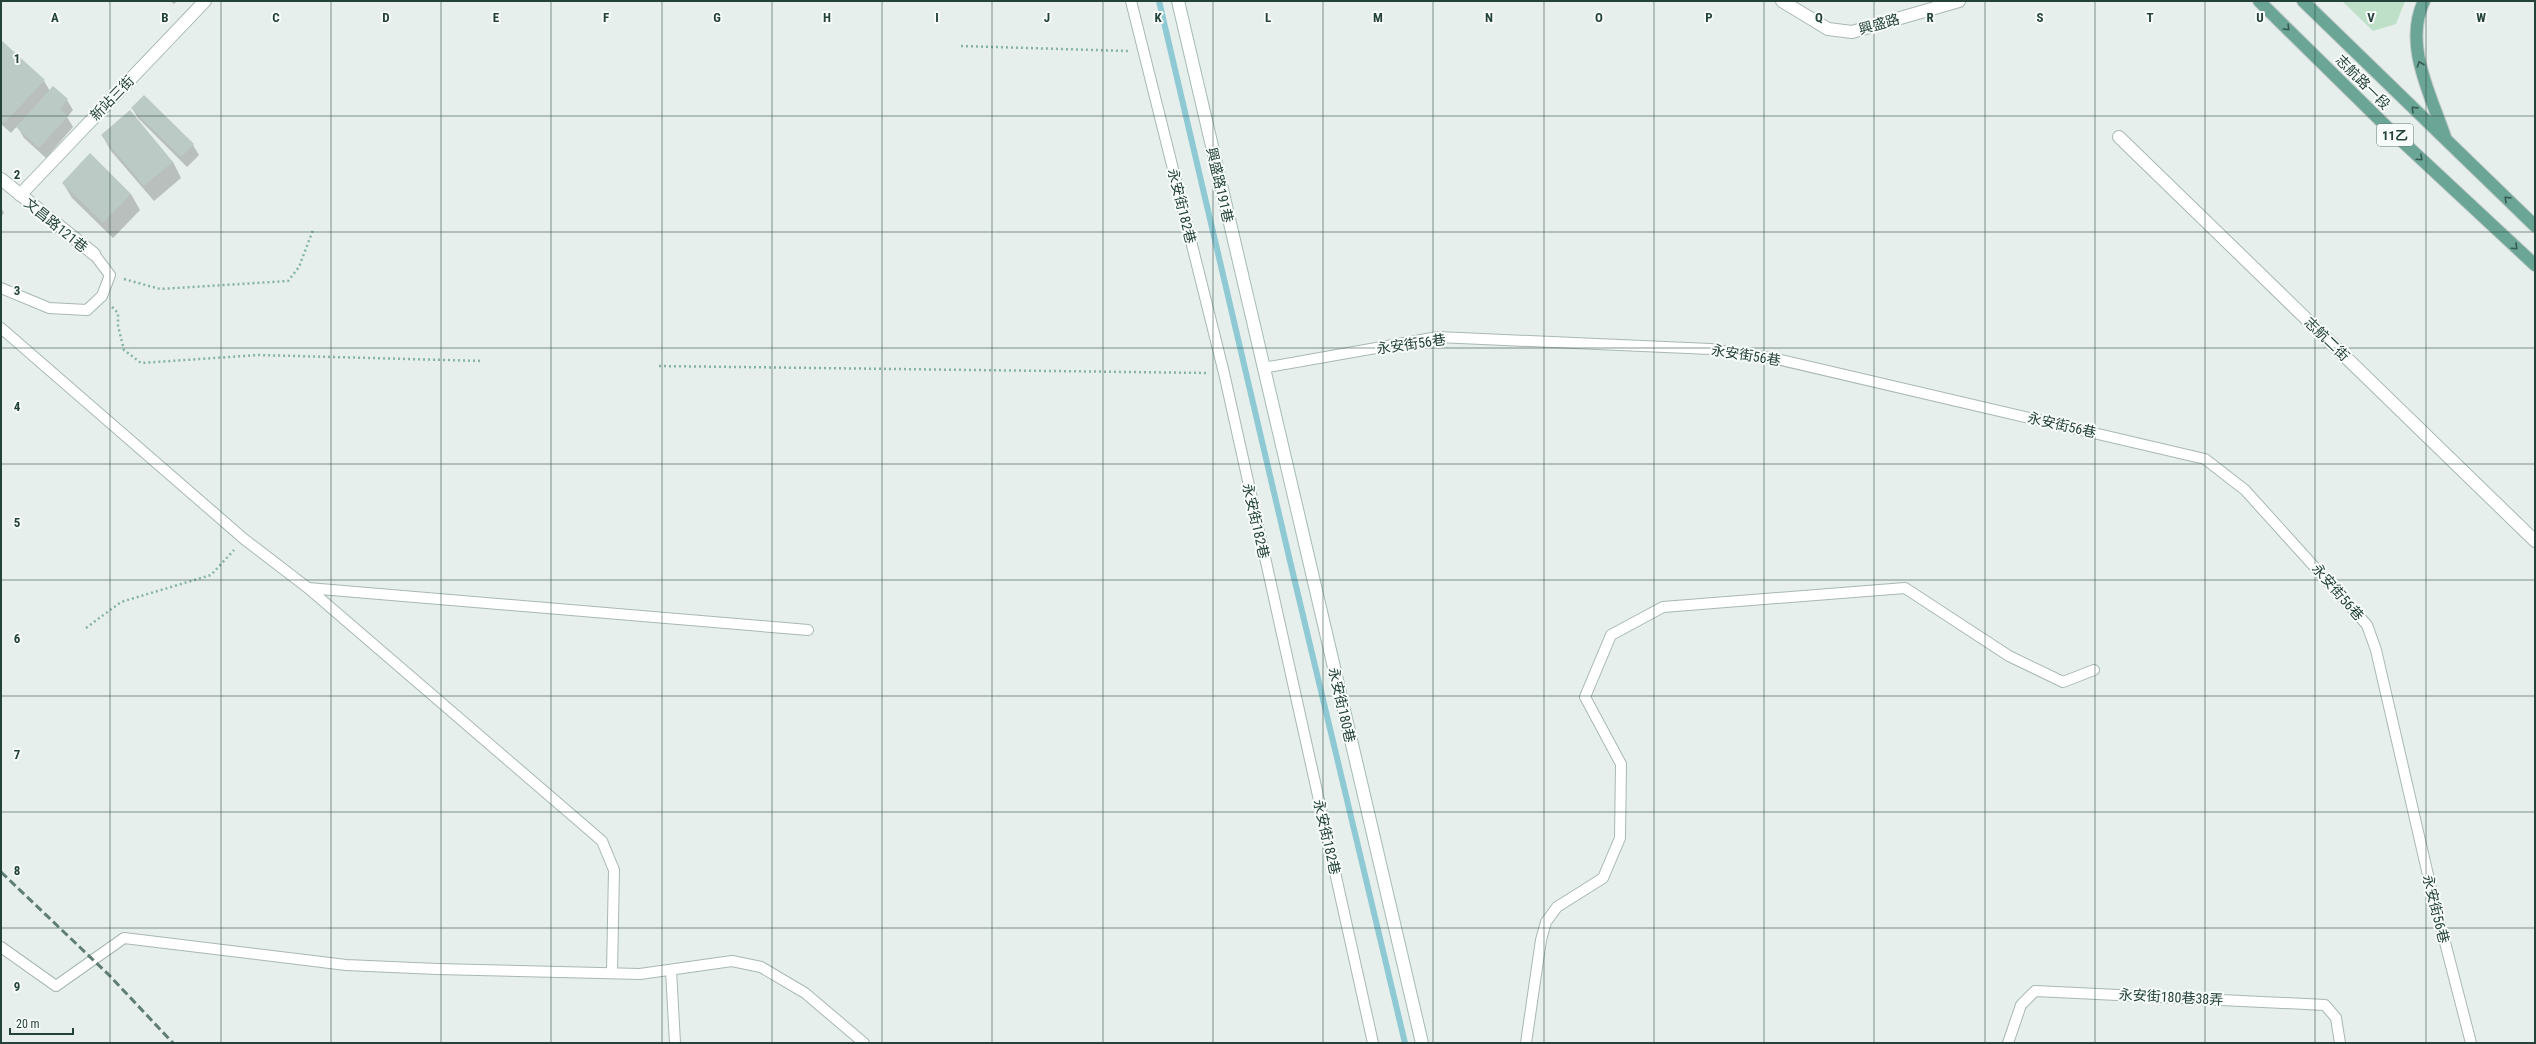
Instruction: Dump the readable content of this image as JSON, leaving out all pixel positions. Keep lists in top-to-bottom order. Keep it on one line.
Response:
{"streets":{"main road":["志航路一段","11乙"],"street":["興盛路","新站三街","興盛路191巷","文昌路121巷","志航二街","永安街180巷"],"lane":["永安街182巷","永安街56巷","永安街180巷38弄"]},"crossings":[["新站三街","文昌路121巷"],["興盛路191巷","永安街56巷"],["興盛路191巷","永安街180巷"],["永安街56巷","永安街180巷"]],"scale_bar":"20 m","grid":{"columns":["A","B","C","D","E","F","G","H","I","J","K","L","M","N","O","P","Q","R","S","T","U","V","W"],"rows":["1","2","3","4","5","6","7","8","9"]}}
